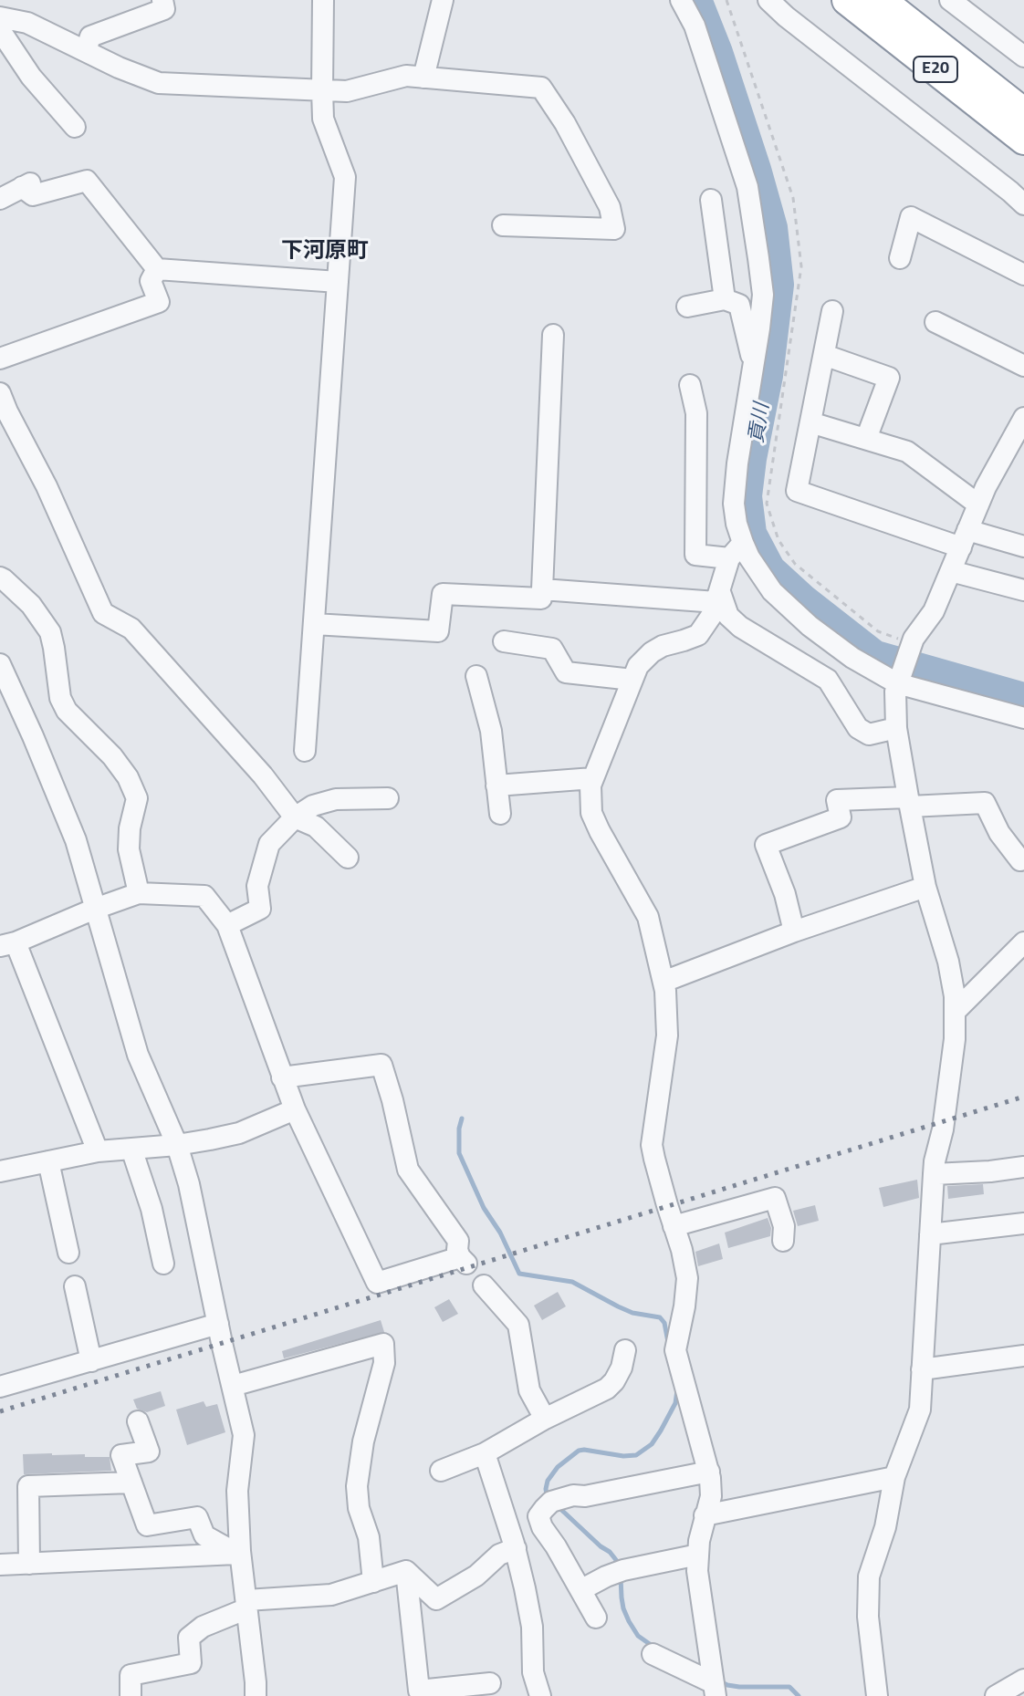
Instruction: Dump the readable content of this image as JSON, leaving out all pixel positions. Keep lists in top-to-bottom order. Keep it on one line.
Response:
{"streets":{"highway":["E20"]},"districts":["下河原町"],"water":["貢川"]}
